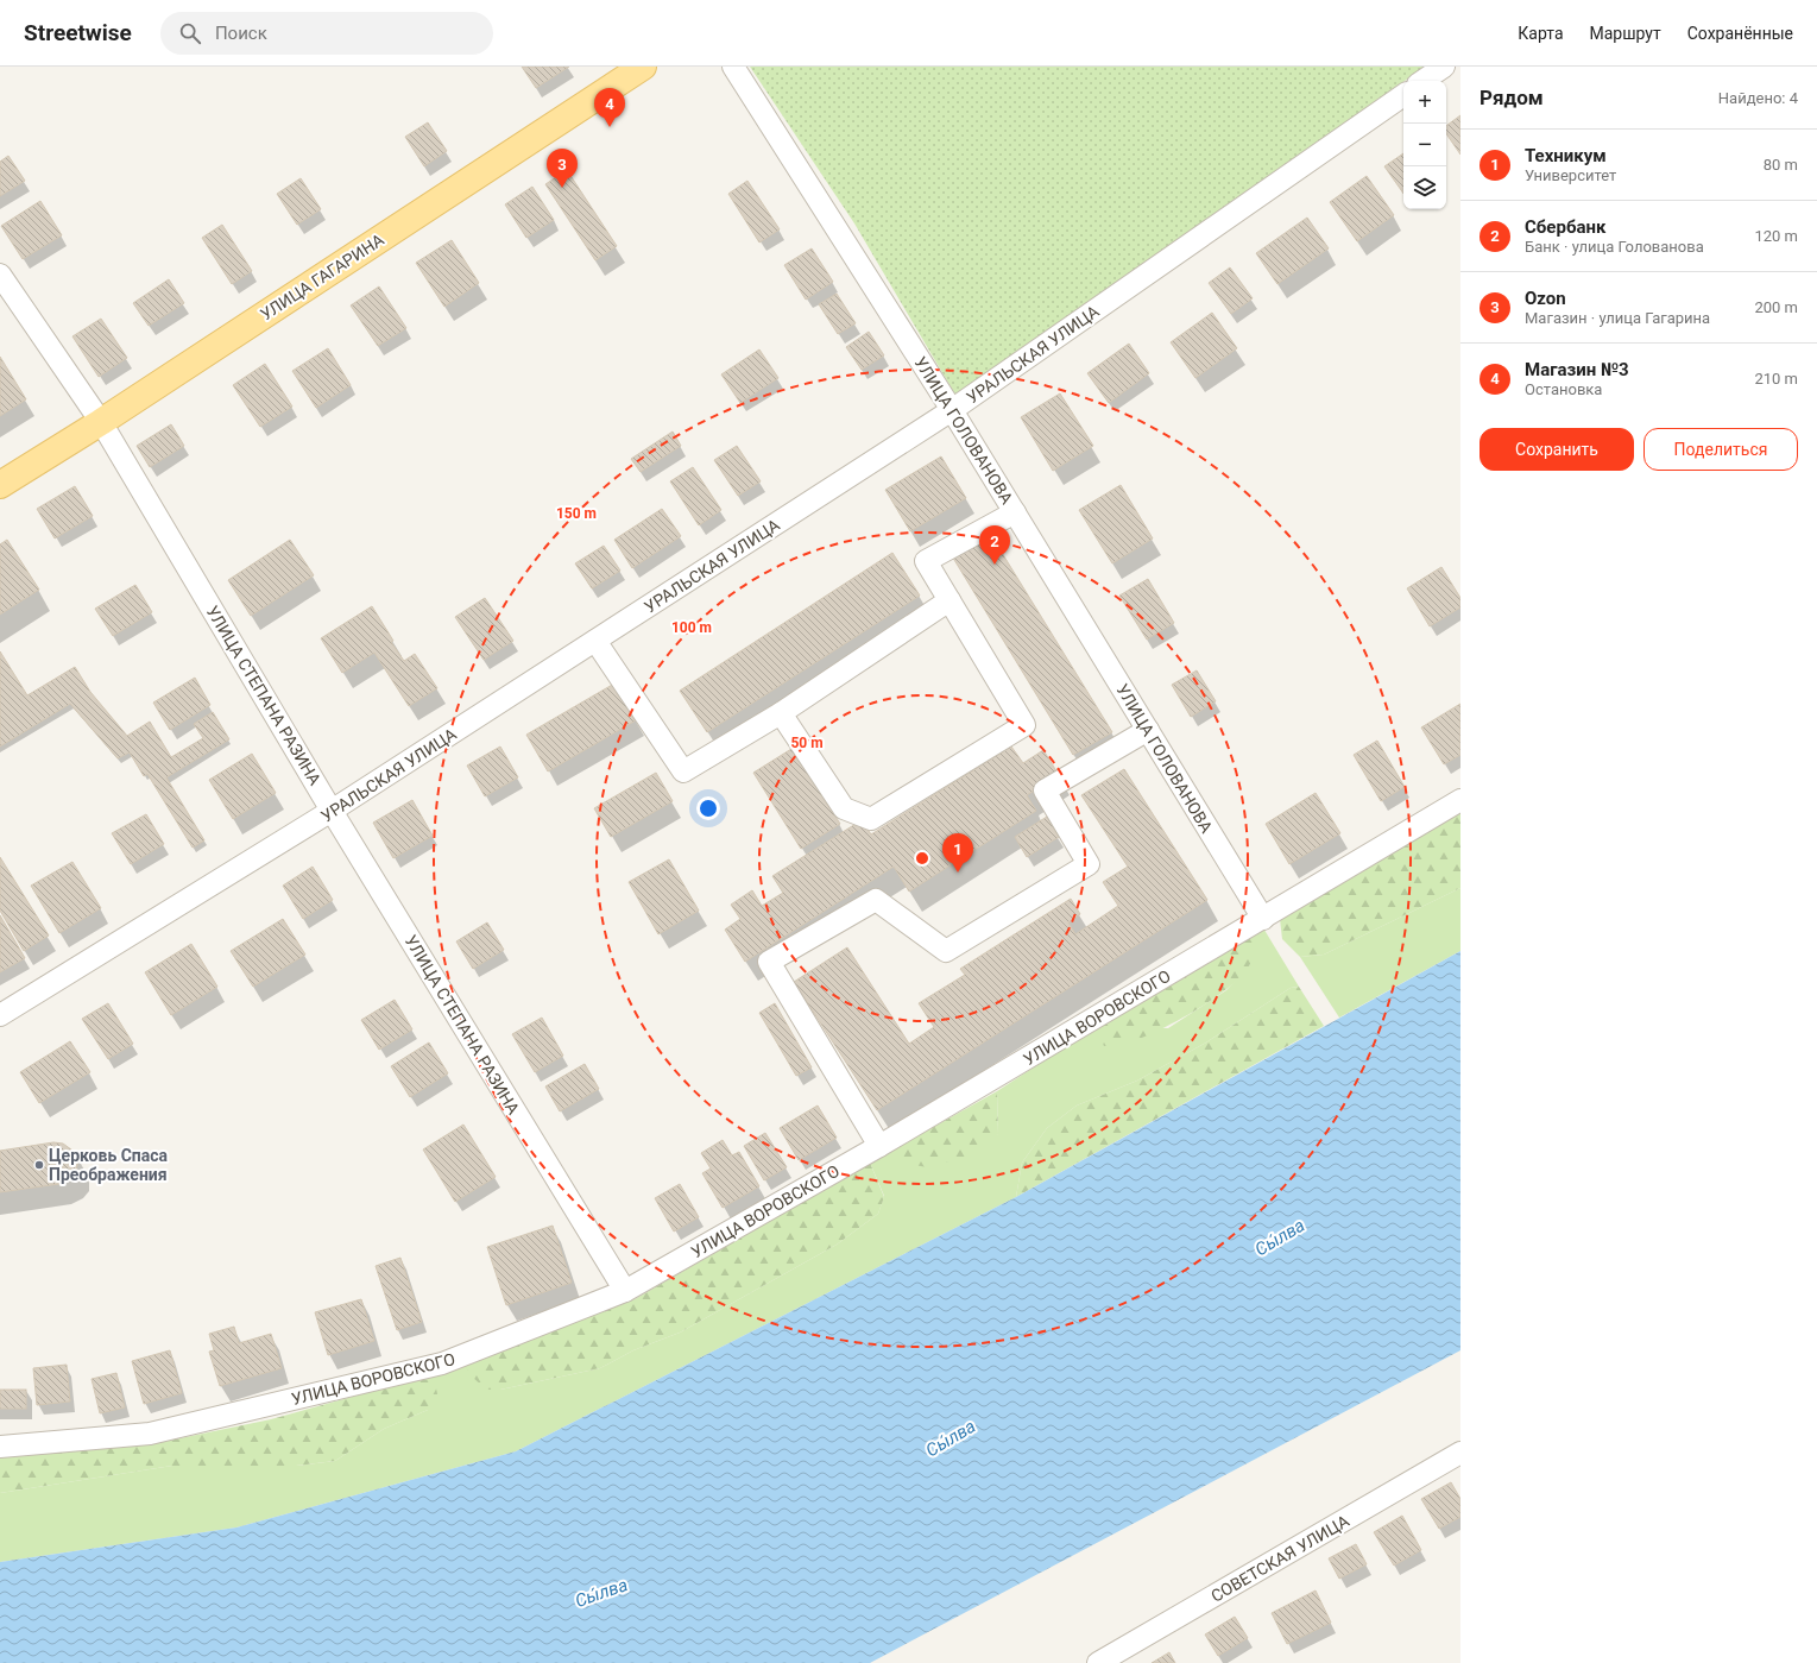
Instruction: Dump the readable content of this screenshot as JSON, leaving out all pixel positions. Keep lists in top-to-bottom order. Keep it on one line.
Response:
{"streets":{"main road":["УЛИЦА ГАГАРИНА"],"street":["УРАЛЬСКАЯ УЛИЦА","УЛИЦА ГОЛОВАНОВА","УЛИЦА СТЕПАНА РАЗИНА","УЛИЦА ВОРОВСКОГО","СОВЕТСКАЯ УЛИЦА"]},"crossings":[["УЛИЦА ГАГАРИНА","УЛИЦА СТЕПАНА РАЗИНА"],["УРАЛЬСКАЯ УЛИЦА","УЛИЦА ГОЛОВАНОВА"],["УРАЛЬСКАЯ УЛИЦА","УЛИЦА СТЕПАНА РАЗИНА"],["УЛИЦА ГОЛОВАНОВА","УЛИЦА ВОРОВСКОГО"],["УЛИЦА СТЕПАНА РАЗИНА","УЛИЦА ВОРОВСКОГО"]],"water":["Сы́лва"],"places":["Церковь Спаса Преображения"],"page":{"header":"Streetwise","search":"Поиск","nav":["Карта","Маршрут","Сохранённые"],"heading":["Рядом","Найдено: 4"],"map_buttons":["+","−"],"pins":["4","3","2","1"],"list":[{"mark":"1","name":"Техникум","note":"Университет","value":"80 m"},{"mark":"2","name":"Сбербанк","note":"Банк · улица Голованова","value":"120 m"},{"mark":"3","name":"Ozon","note":"Магазин · улица Гагарина","value":"200 m"},{"mark":"4","name":"Магазин №3","note":"Остановка","value":"210 m"}],"buttons":["Сохранить","Поделиться"]},"rings":["150 m","100 m","50 m"]}
